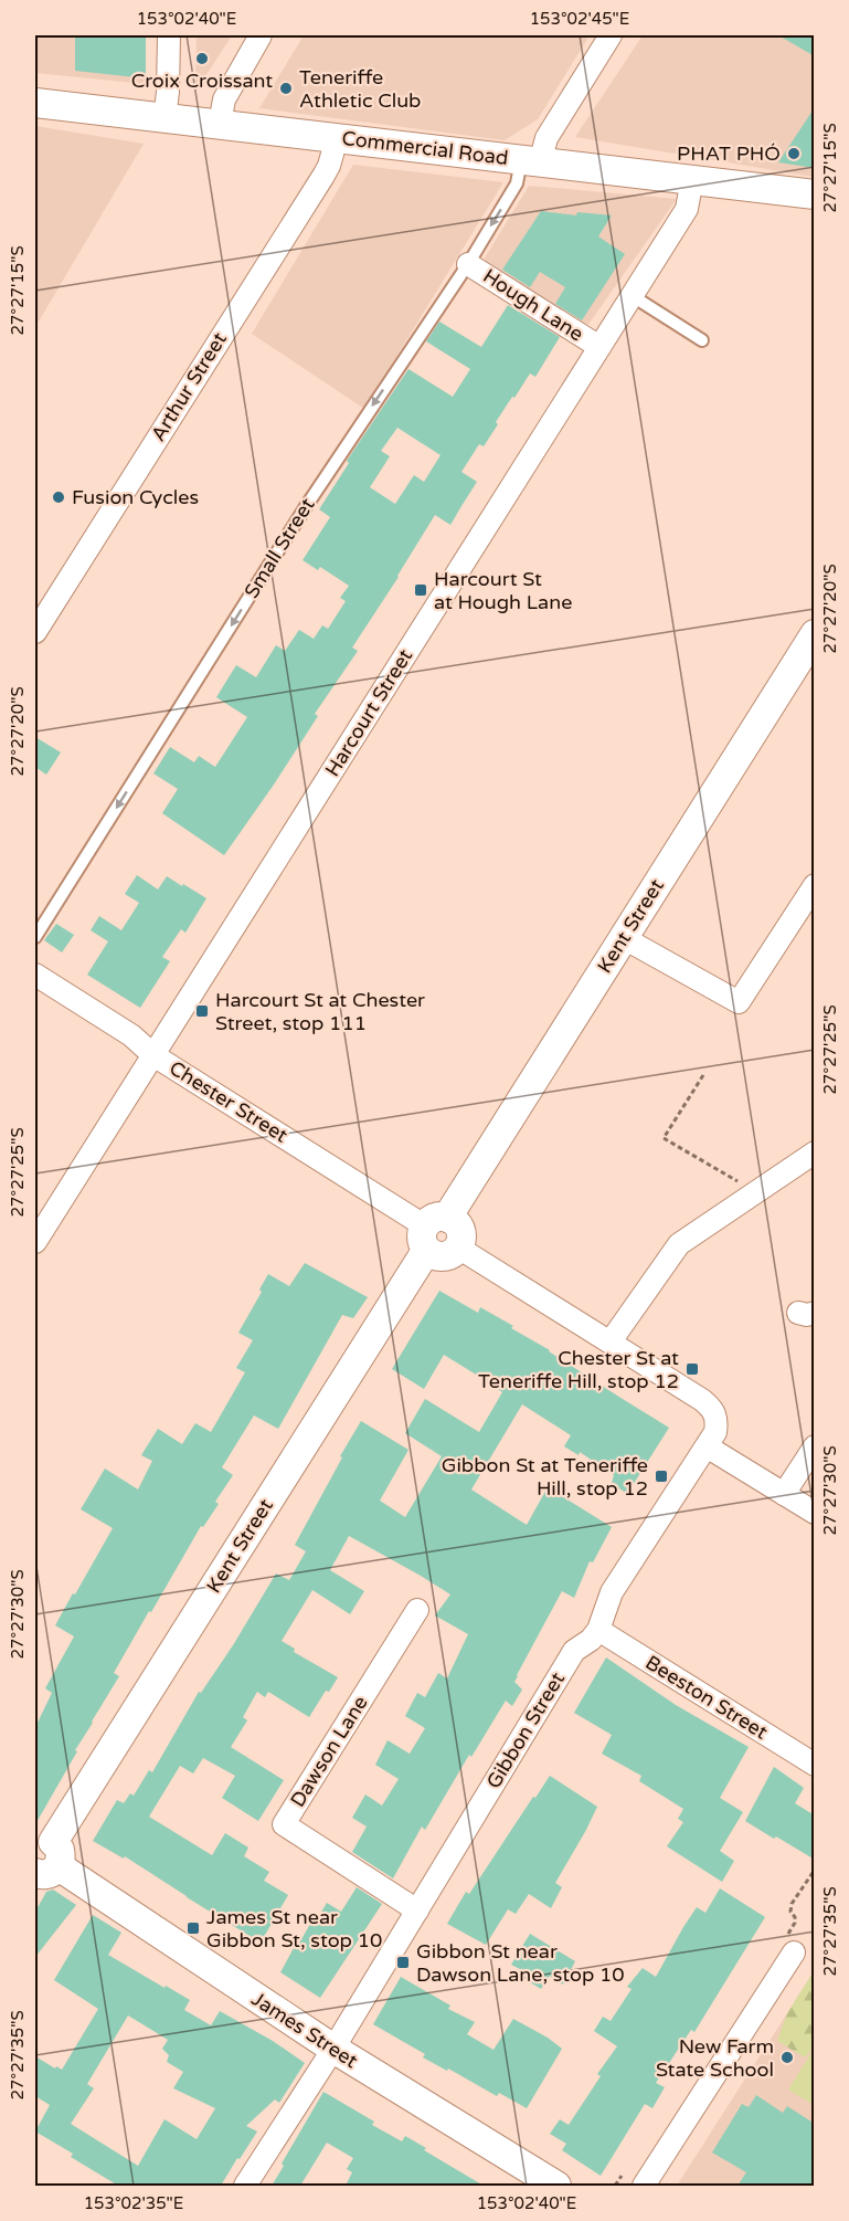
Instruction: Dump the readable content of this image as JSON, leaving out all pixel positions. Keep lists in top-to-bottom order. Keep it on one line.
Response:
{"streets":{"street":["Commercial Road","Hough Lane","Arthur Street","Harcourt Street","Kent Street","Chester Street","Beeston Street","Gibbon Street","Dawson Lane","James Street"],"lane":["Small Street"]},"crossings":[["Commercial Road","Arthur Street"],["Commercial Road","Small Street"],["Commercial Road","Harcourt Street"],["Hough Lane","Small Street"],["Hough Lane","Harcourt Street"],["Harcourt Street","Chester Street"],["Kent Street","Chester Street"],["Kent Street","James Street"],["Beeston Street","Gibbon Street"],["Gibbon Street","Dawson Lane"],["Gibbon Street","James Street"]],"one_way":["Small Street"],"places":{"other":["Croix Croissant","Teneriffe Athletic Club","PHAT PHÓ","Fusion Cycles","New Farm State School"],"transit":["Harcourt St at Hough Lane","Harcourt St at Chester Street, stop 111","Chester St at Teneriffe Hill, stop 12","Gibbon St at Teneriffe Hill, stop 12","James St near Gibbon St, stop 10","Gibbon St near Dawson Lane, stop 10"]},"coordinates":["153°02'40\"E","153°02'45\"E","27°27'15\"S","27°27'20\"S","27°27'25\"S","27°27'30\"S","27°27'35\"S","153°02'35\"E"]}
